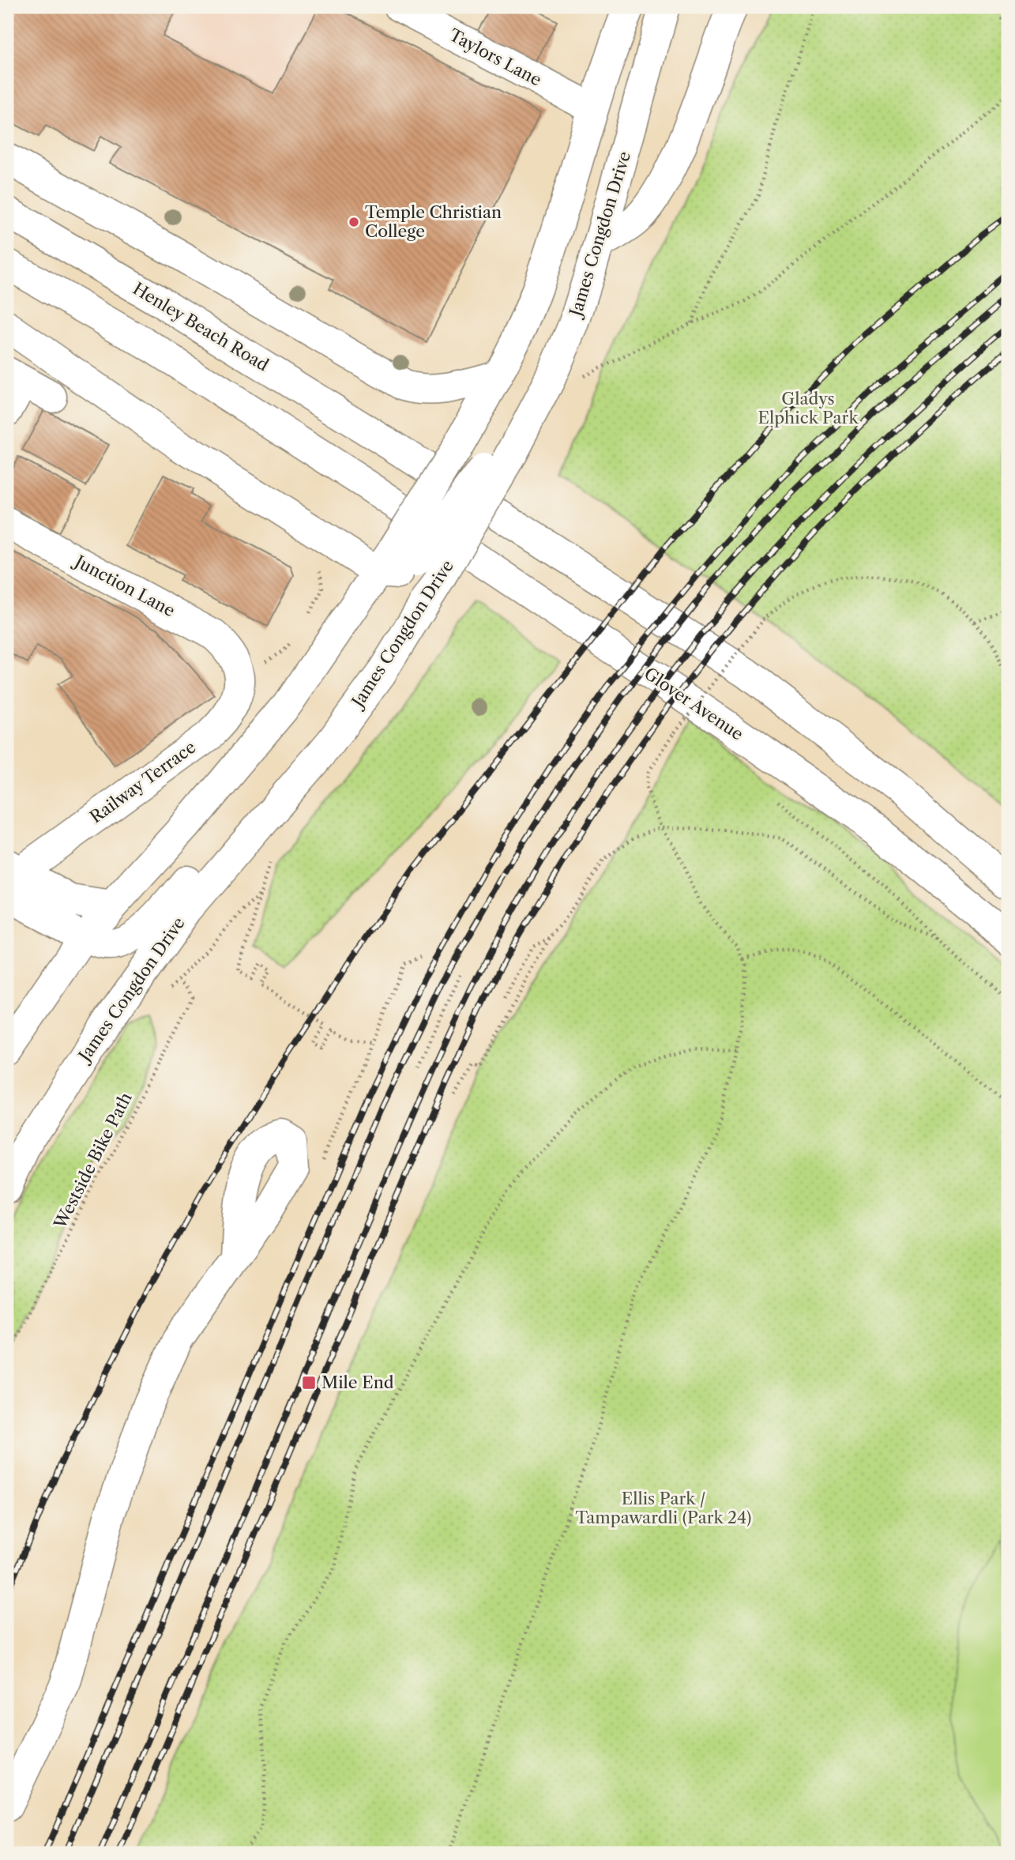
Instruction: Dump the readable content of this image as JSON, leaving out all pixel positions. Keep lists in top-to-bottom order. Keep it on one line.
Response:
{"streets":{"main road":["Taylors Lane","James Congdon Drive","Henley Beach Road","Junction Lane","Glover Avenue","Railway Terrace"],"path":["Westside Bike Path"]},"crossings":[["Junction Lane","Railway Terrace"]],"parks":["Gladys Elphick Park","Ellis Park / Tampawardli (Park 24)"],"places":{"other":["Temple Christian College"],"transit":["Mile End"]}}
